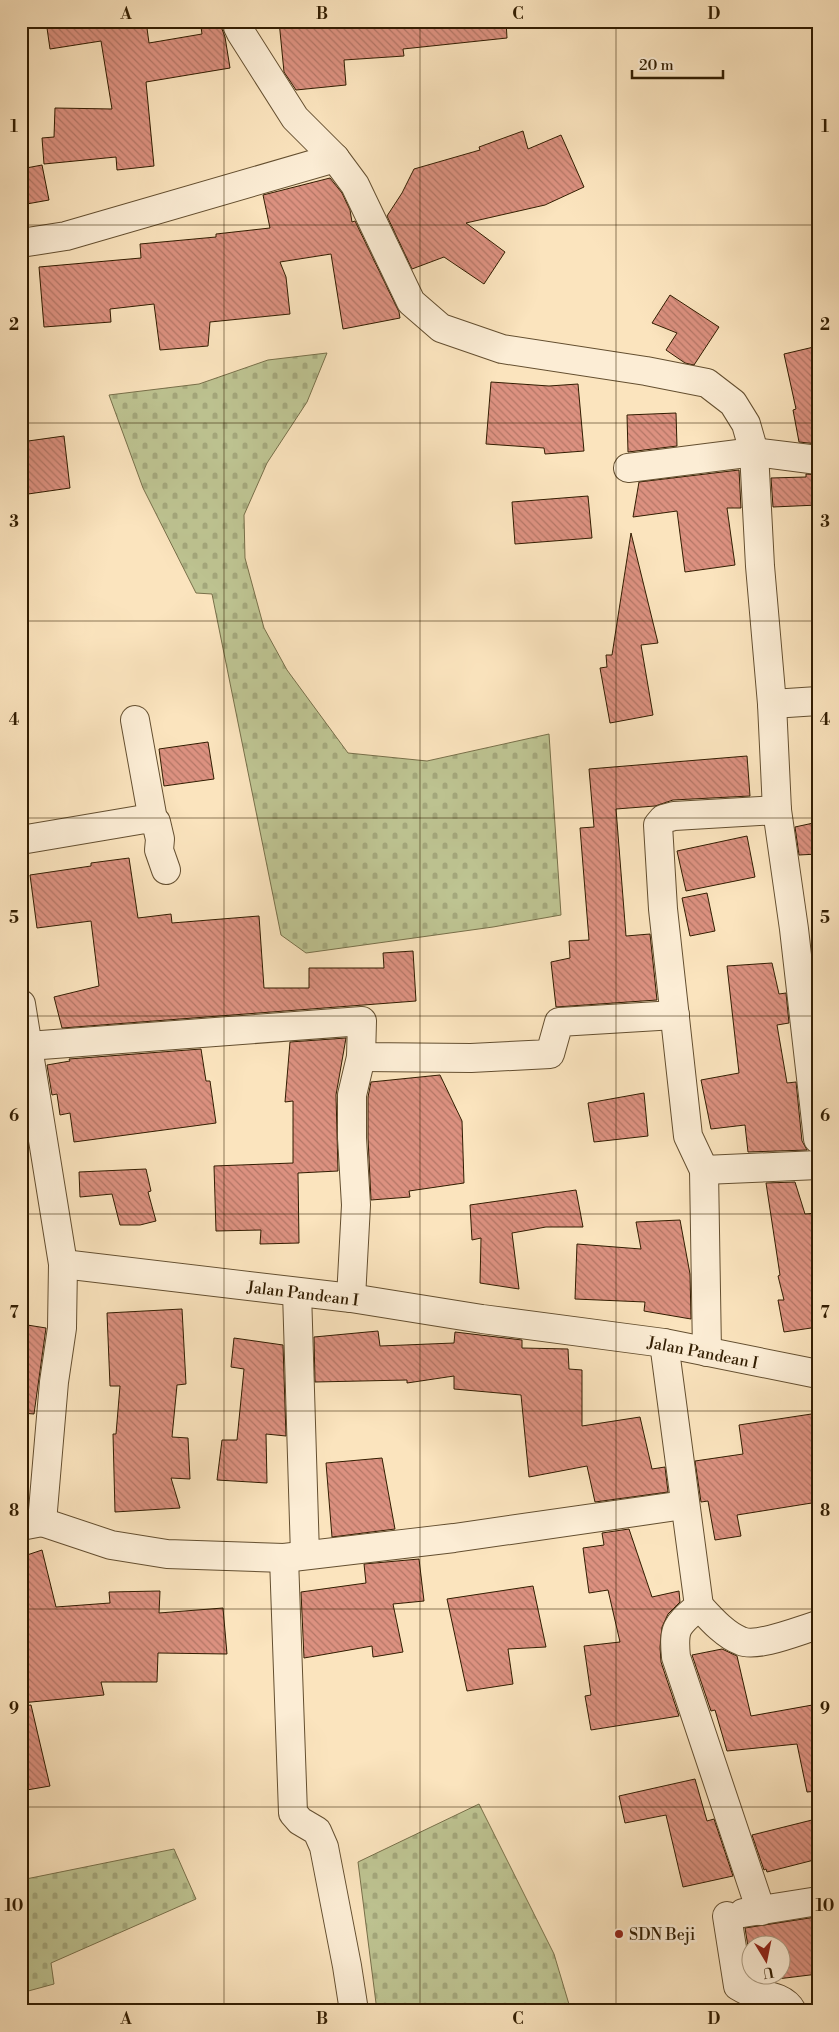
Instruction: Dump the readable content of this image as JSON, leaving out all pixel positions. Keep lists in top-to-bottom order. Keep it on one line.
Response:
{"streets":{"street":["Jalan Pandean I"]},"places":["SDN Beji"],"scale_bar":"20 m","north":"bottom","grid":{"columns":["A","B","C","D"],"rows":["1","2","3","4","5","6","7","8","9","10"]}}
